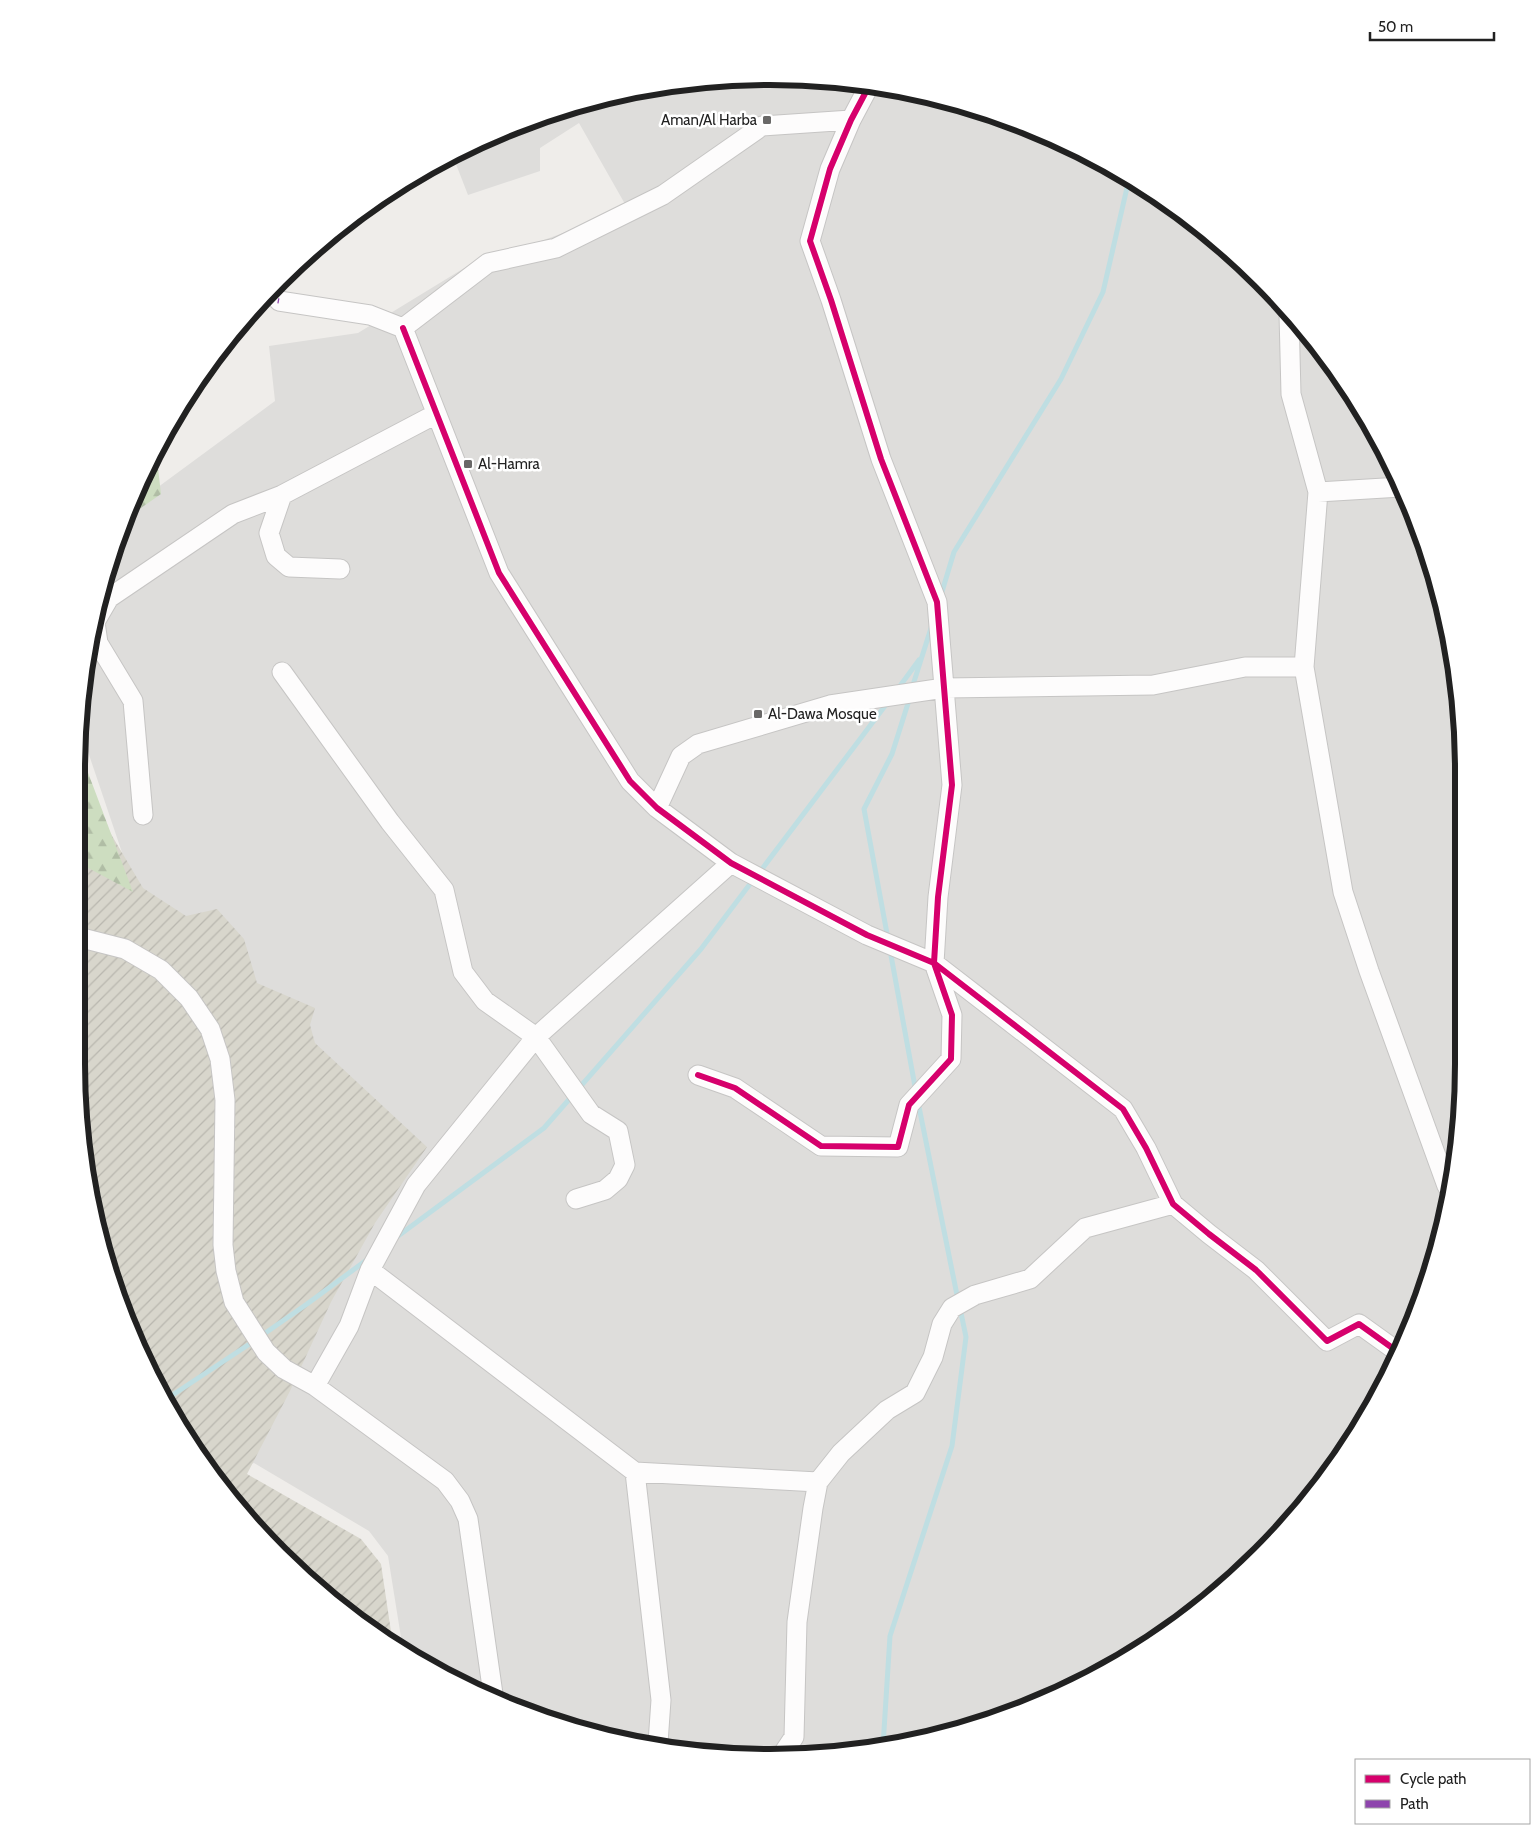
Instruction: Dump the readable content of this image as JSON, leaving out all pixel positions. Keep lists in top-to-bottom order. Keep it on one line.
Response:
{"places":{"transit":["Aman/Al Harba","Al-Hamra","Al-Dawa Mosque"]},"legend":["Cycle path","Path"],"scale_bar":"50 m"}
